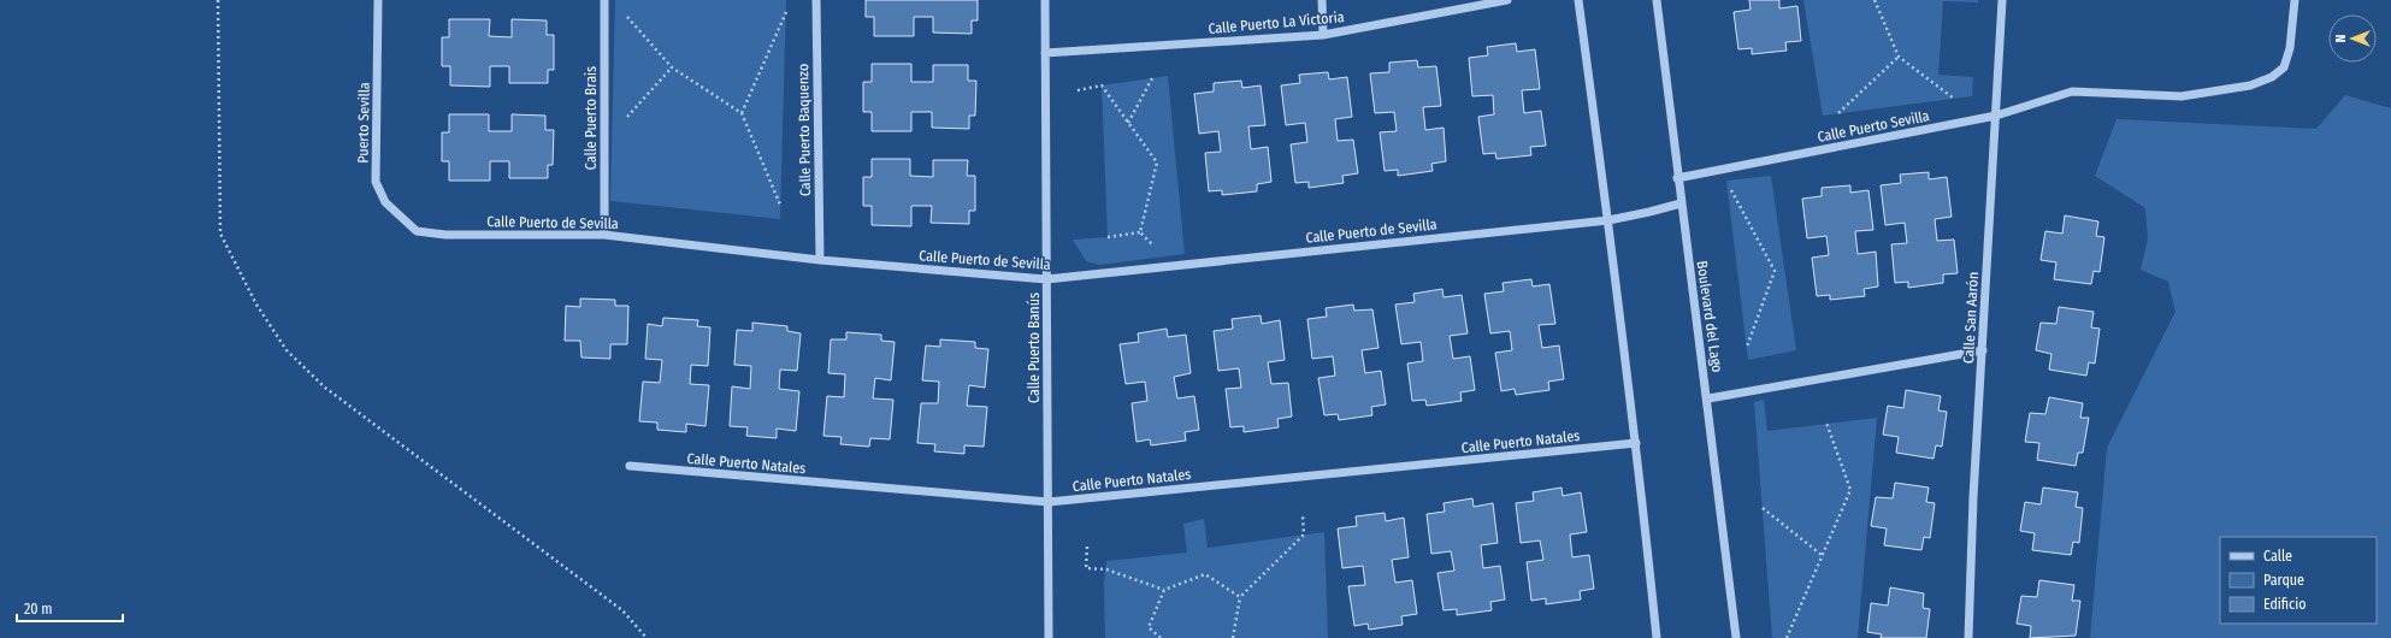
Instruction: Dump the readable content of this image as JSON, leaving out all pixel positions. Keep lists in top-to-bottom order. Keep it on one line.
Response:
{"streets":{"street":["Calle Puerto La Victoria","Calle Puerto Brais","Puerto Sevilla","Calle Puerto Sevilla","Calle Puerto Baquenzo","Calle Puerto de Sevilla","Boulevard del Lago","Calle San Aarón","Calle Puerto Banús","Calle Puerto Natales"]},"crossings":[["Calle Puerto La Victoria","Calle Puerto Banús"],["Calle Puerto Brais","Calle Puerto de Sevilla"],["Puerto Sevilla","Calle Puerto de Sevilla"],["Calle Puerto Sevilla","Boulevard del Lago"],["Calle Puerto Sevilla","Calle San Aarón"],["Calle Puerto Baquenzo","Calle Puerto de Sevilla"],["Calle Puerto de Sevilla","Boulevard del Lago"],["Calle Puerto de Sevilla","Calle Puerto Banús"],["Calle Puerto Banús","Calle Puerto Natales"]],"legend":["Calle","Parque","Edificio"],"scale_bar":"20 m","north":"left"}
